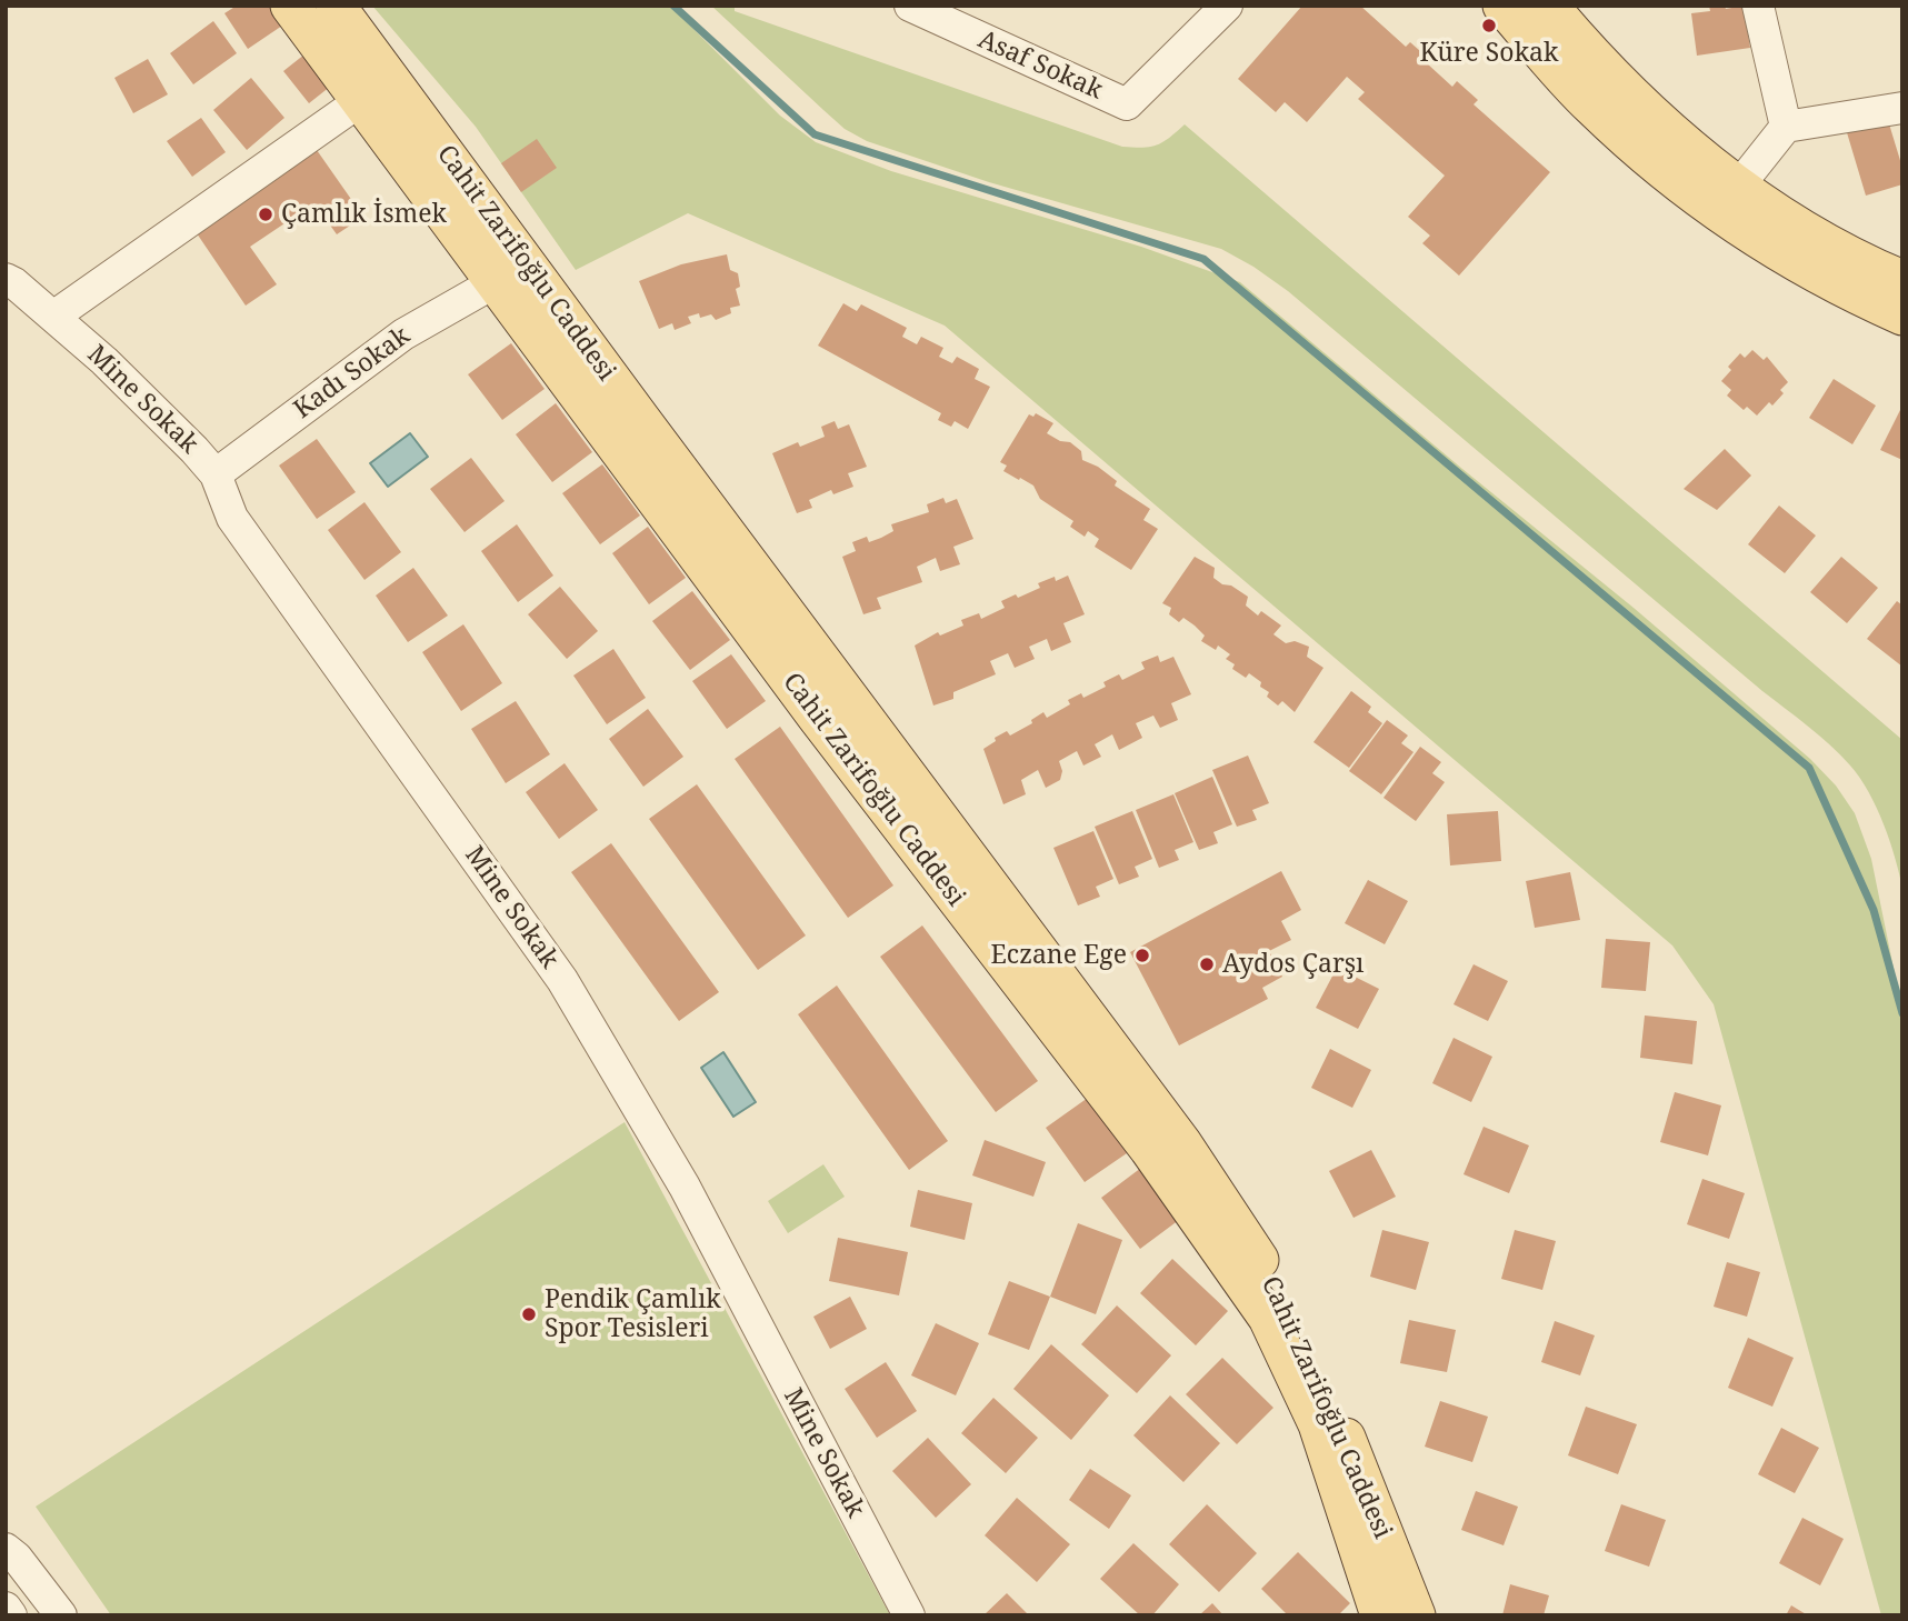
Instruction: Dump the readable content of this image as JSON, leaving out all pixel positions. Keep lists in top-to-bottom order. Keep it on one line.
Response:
{"streets":{"main road":["Cahit Zarifoğlu Caddesi"],"street":["Asaf Sokak","Kadı Sokak","Mine Sokak"]},"crossings":[["Cahit Zarifoğlu Caddesi","Kadı Sokak"],["Kadı Sokak","Mine Sokak"]],"places":["Küre Sokak","Çamlık İsmek","Eczane Ege","Aydos Çarşı","Pendik Çamlık Spor Tesisleri"]}
